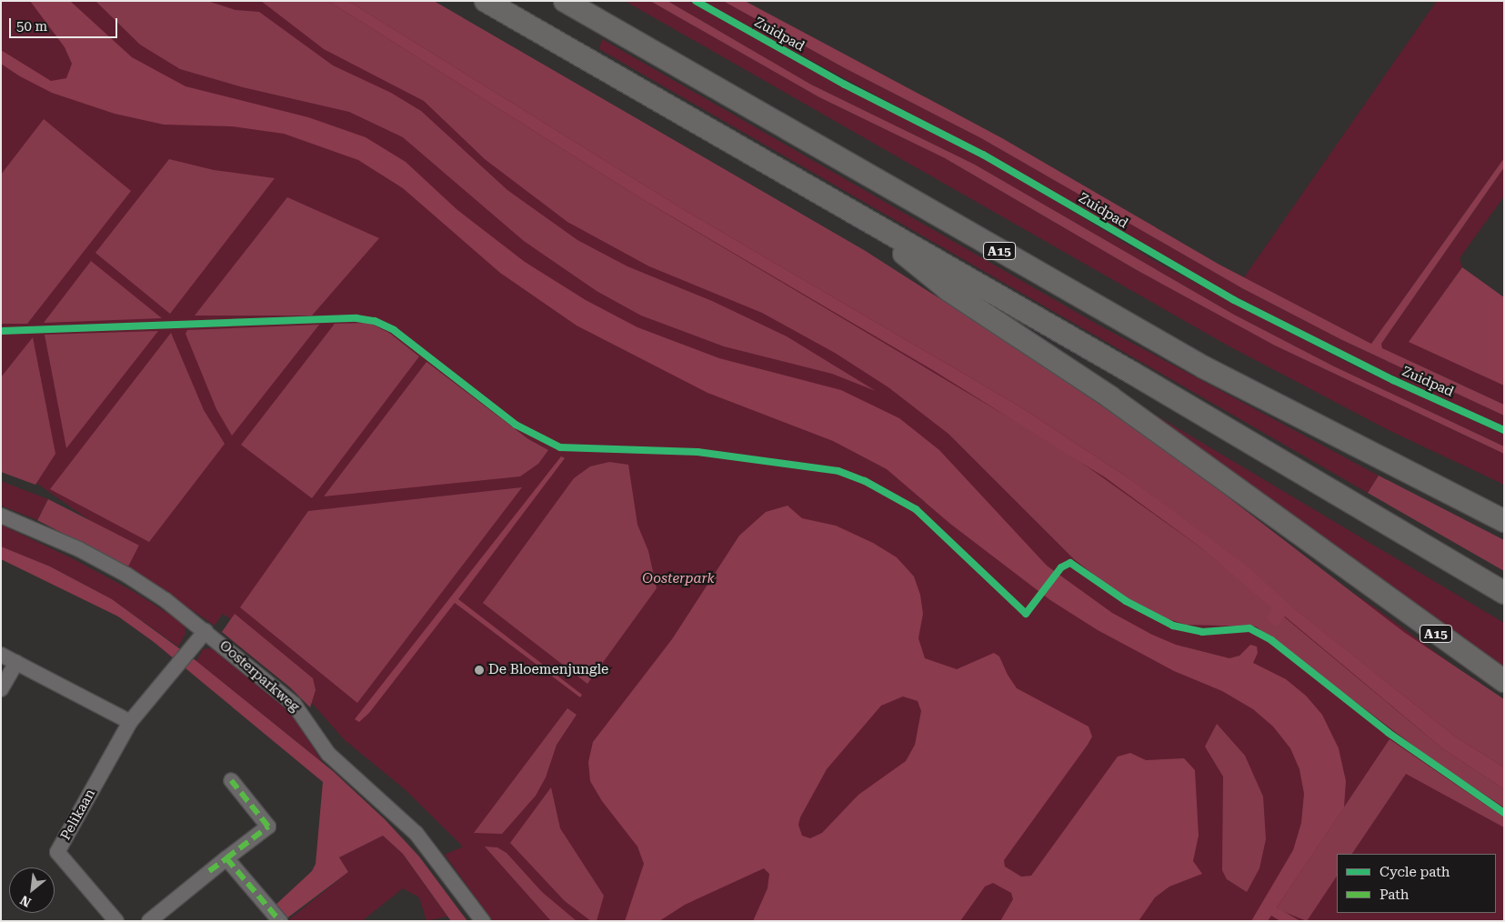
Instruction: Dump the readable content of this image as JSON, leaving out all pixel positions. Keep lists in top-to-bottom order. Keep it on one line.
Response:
{"streets":{"highway":["A15"],"street":["Oosterparkweg","Pelikaan"],"cycle path":["Zuidpad"]},"crossings":[["Oosterparkweg","Pelikaan"]],"parks":["Oosterpark"],"places":["De Bloemenjungle"],"legend":["Cycle path","Path"],"scale_bar":"50 m","north":"bottom left"}
